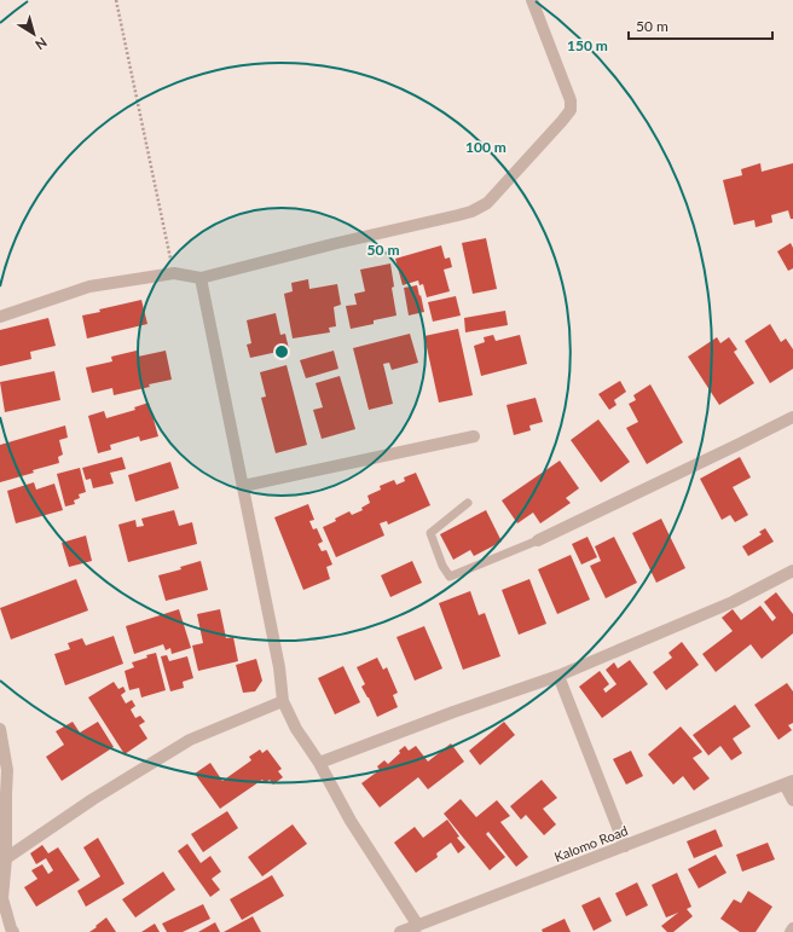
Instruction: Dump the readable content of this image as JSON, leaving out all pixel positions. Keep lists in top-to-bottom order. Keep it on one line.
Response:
{"streets":{"street":["Kalomo Road"]},"scale_bar":"50 m","north":"bottom right","rings":["150 m","100 m","50 m"]}
